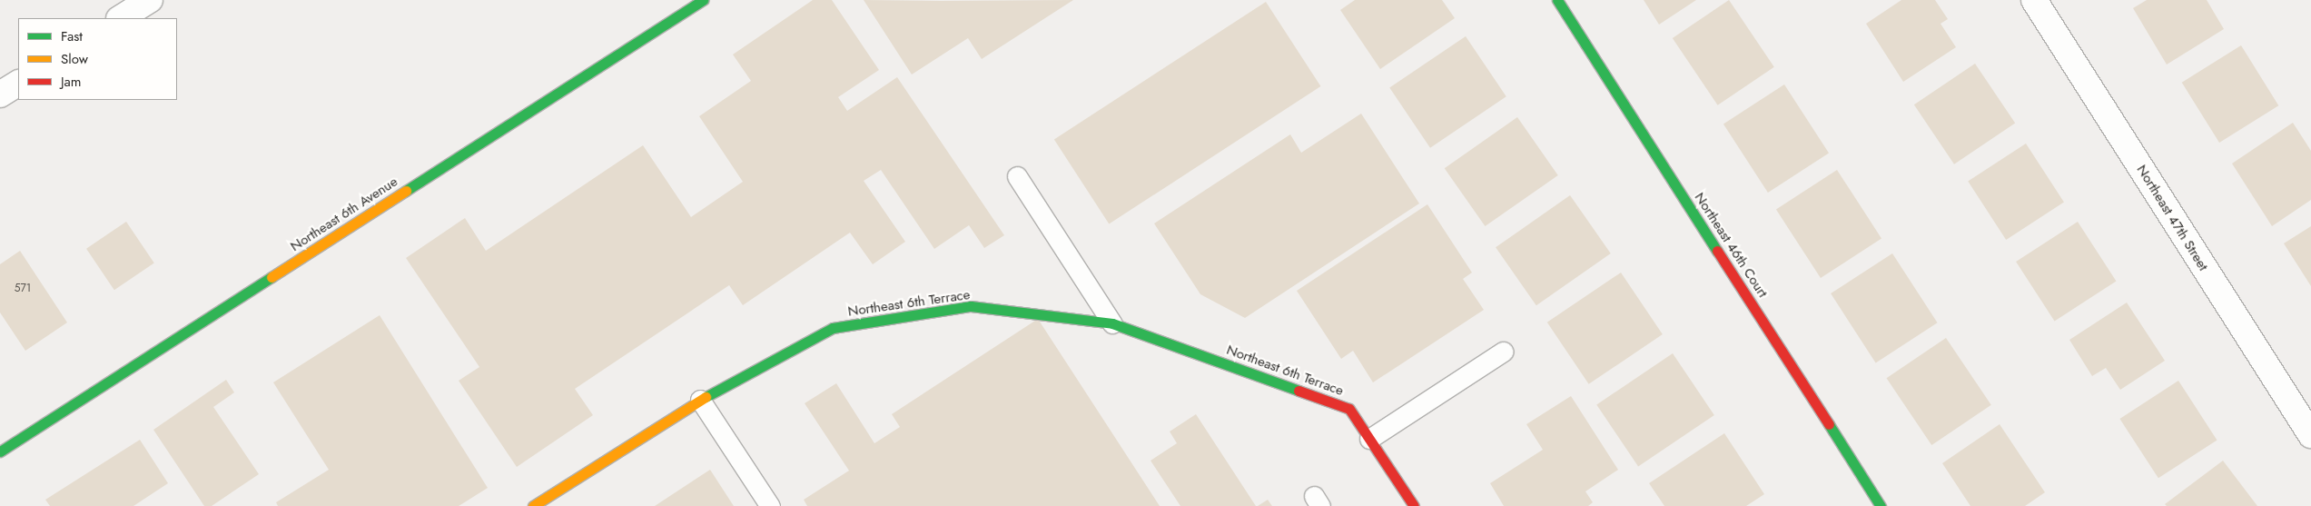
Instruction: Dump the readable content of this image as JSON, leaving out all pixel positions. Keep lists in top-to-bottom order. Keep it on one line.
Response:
{"streets":{"street":["Northeast 6th Avenue","Northeast 47th Street","Northeast 46th Court","Northeast 6th Terrace"]},"house_numbers":["571"],"legend":["Fast","Slow","Jam"]}
